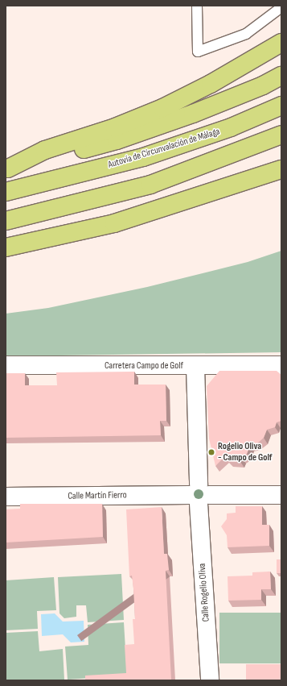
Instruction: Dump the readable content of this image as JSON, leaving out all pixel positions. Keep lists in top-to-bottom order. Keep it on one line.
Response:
{"streets":{"highway":["Autovía de Circunvalación de Málaga"],"street":["Carretera Campo de Golf","Calle Martín Fierro","Calle Rogelio Oliva"]},"crossings":[["Carretera Campo de Golf","Calle Rogelio Oliva"],["Calle Martín Fierro","Calle Rogelio Oliva"]],"places":["Rogelio Oliva - Campo de Golf"]}
